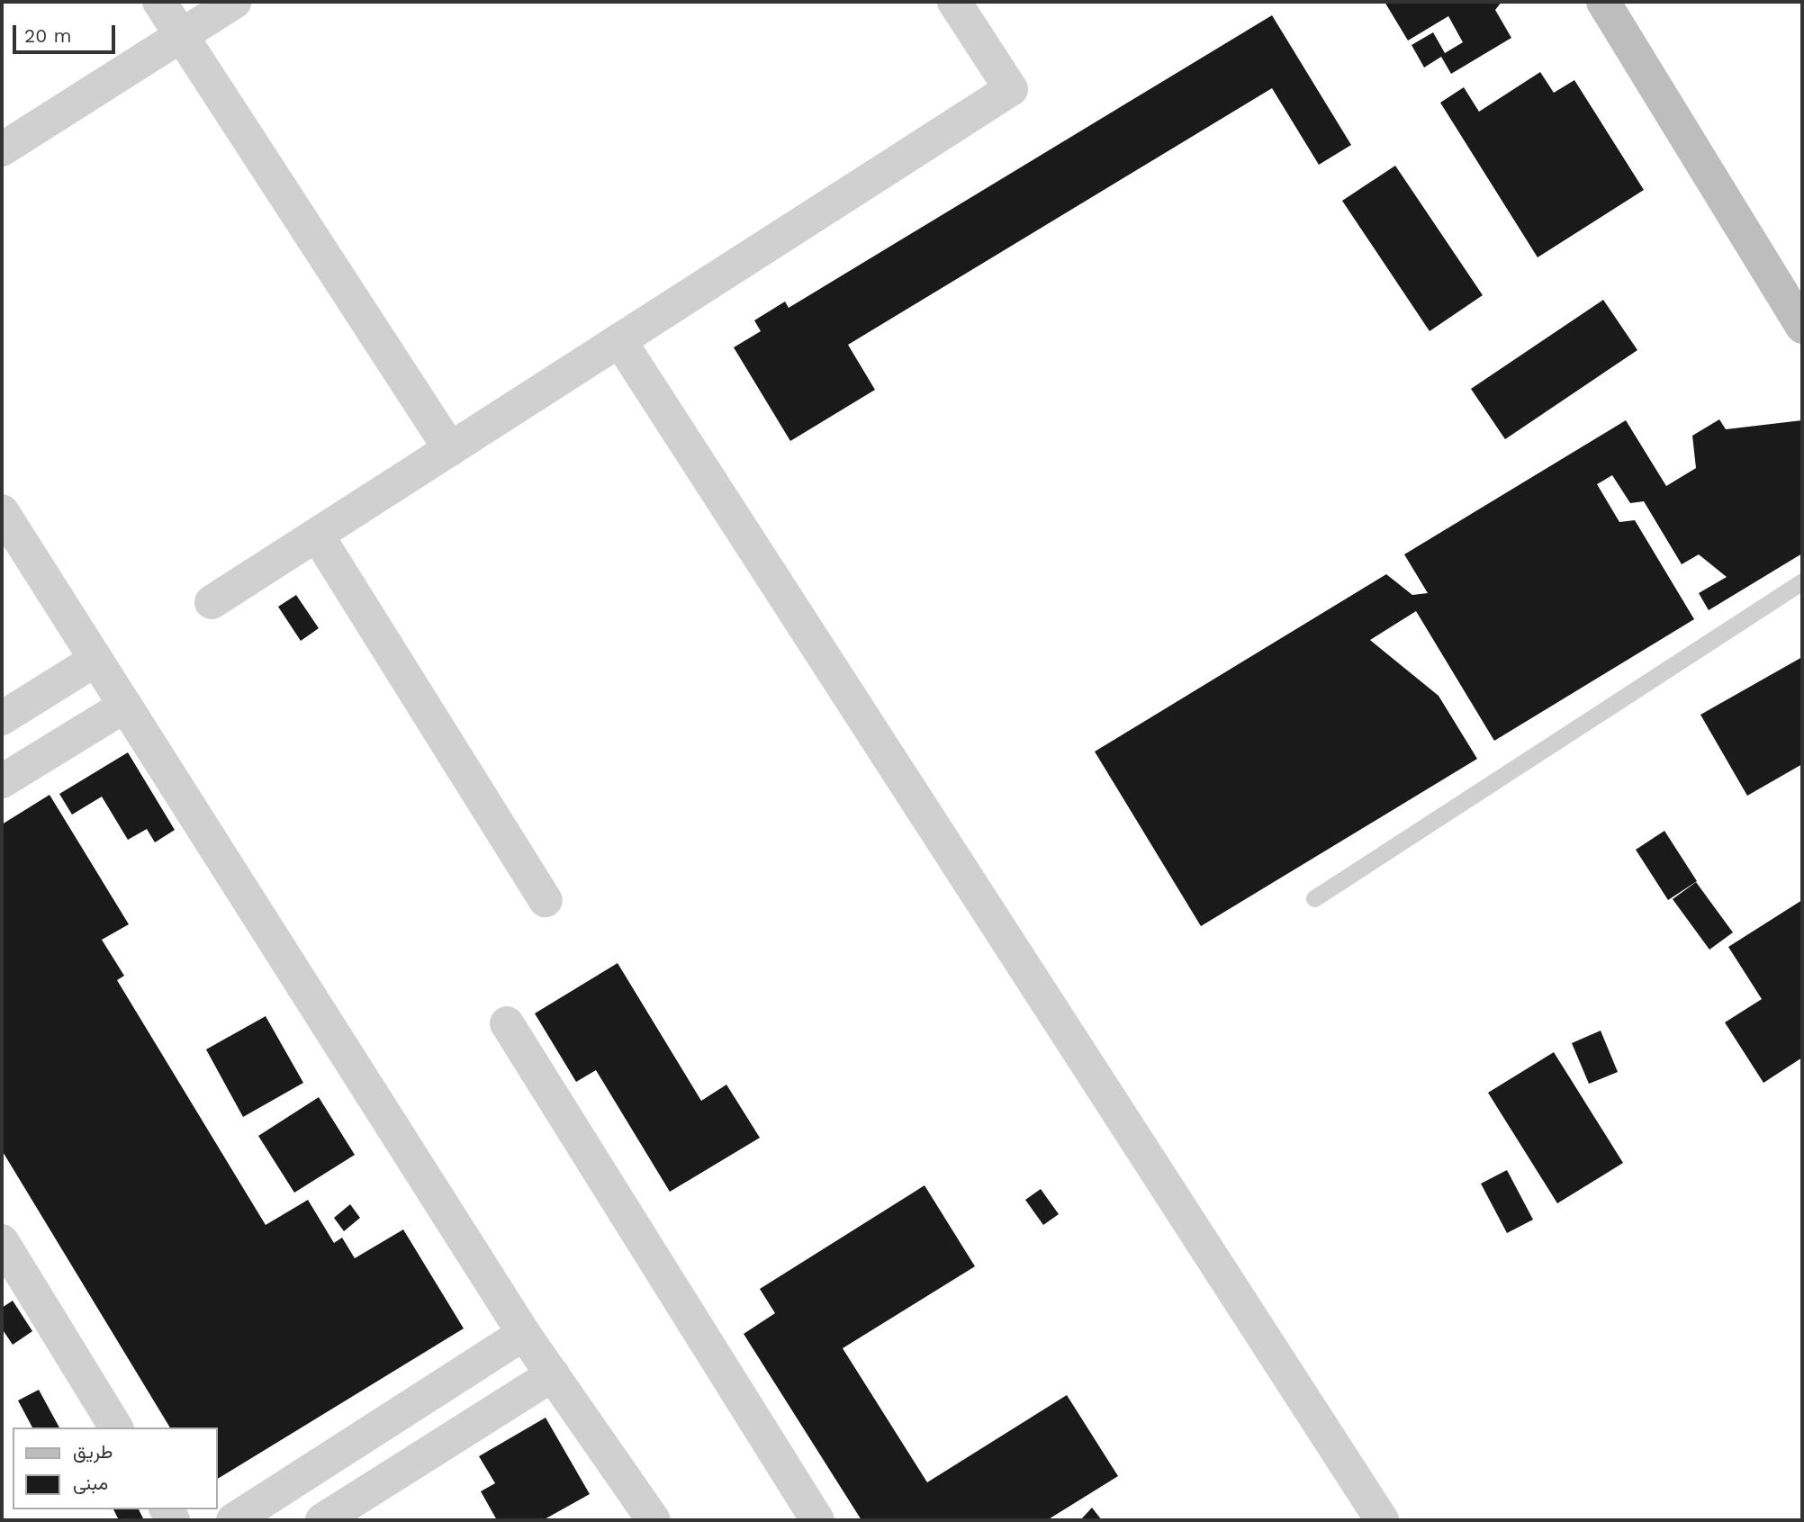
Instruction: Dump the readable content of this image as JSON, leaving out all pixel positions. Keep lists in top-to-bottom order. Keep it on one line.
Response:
{"legend":["طريق","مبنى"],"scale_bar":"20 m"}
